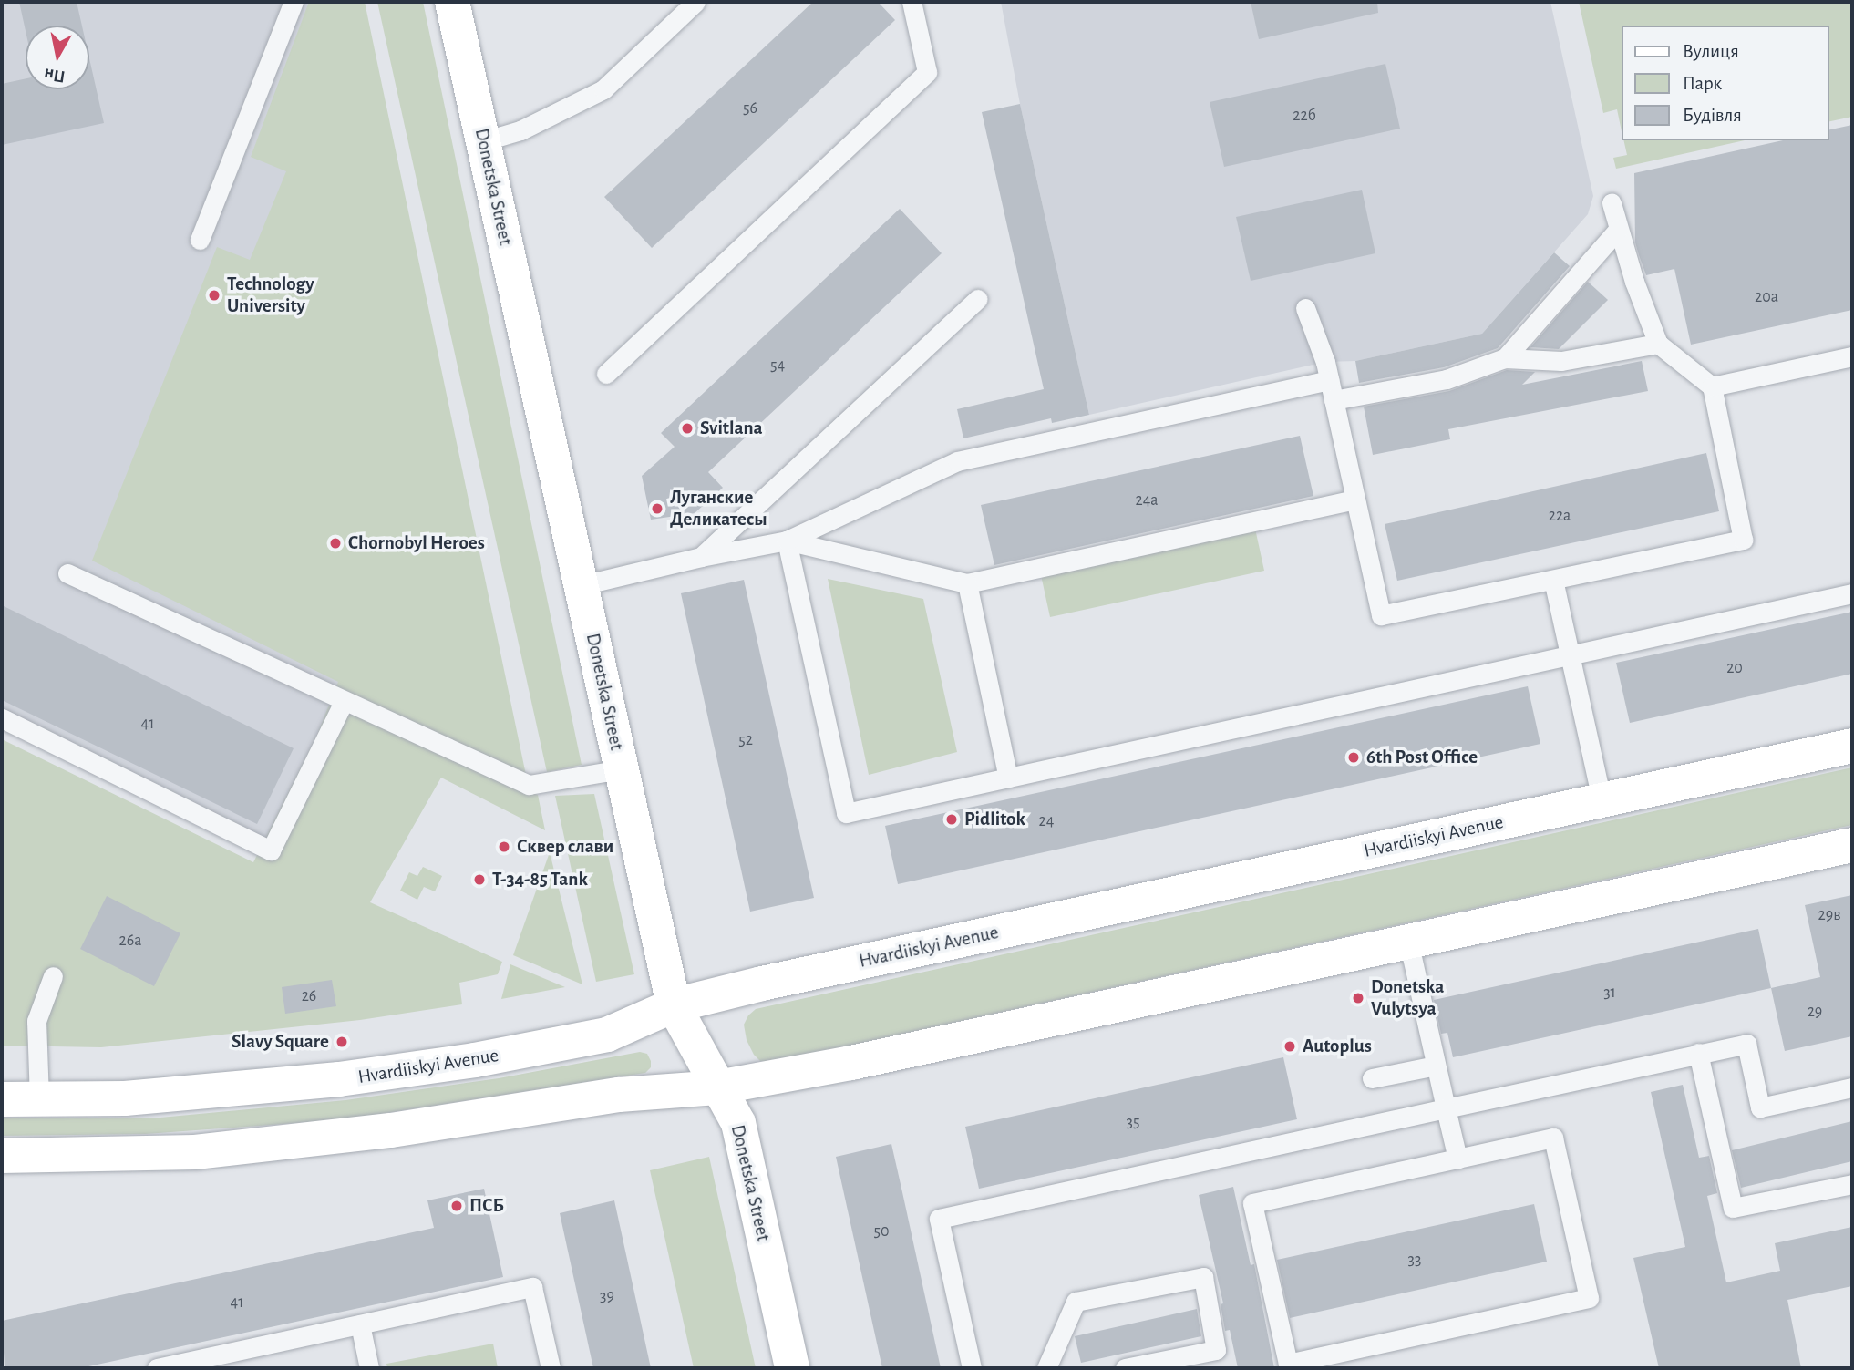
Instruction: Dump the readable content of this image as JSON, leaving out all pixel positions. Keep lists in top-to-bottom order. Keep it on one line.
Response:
{"streets":{"main road":["Donetska Street","Hvardiiskyi Avenue"]},"crossings":[["Donetska Street","Hvardiiskyi Avenue"]],"places":["Technology University","Svitlana","Луганские Деликатесы","Chornobyl Heroes","6th Post Office","Pidlitok","Сквер слави","T-34-85 Tank","Donetska Vulytsya","Slavy Square","Autoplus","ПСБ"],"house_numbers":["56","22б","20а","54","24а","22а","20","41","52","24","29в","26а","31","26","29","35","50","33","39","41"],"legend":["Вулиця","Парк","Будівля"],"north":"bottom"}
